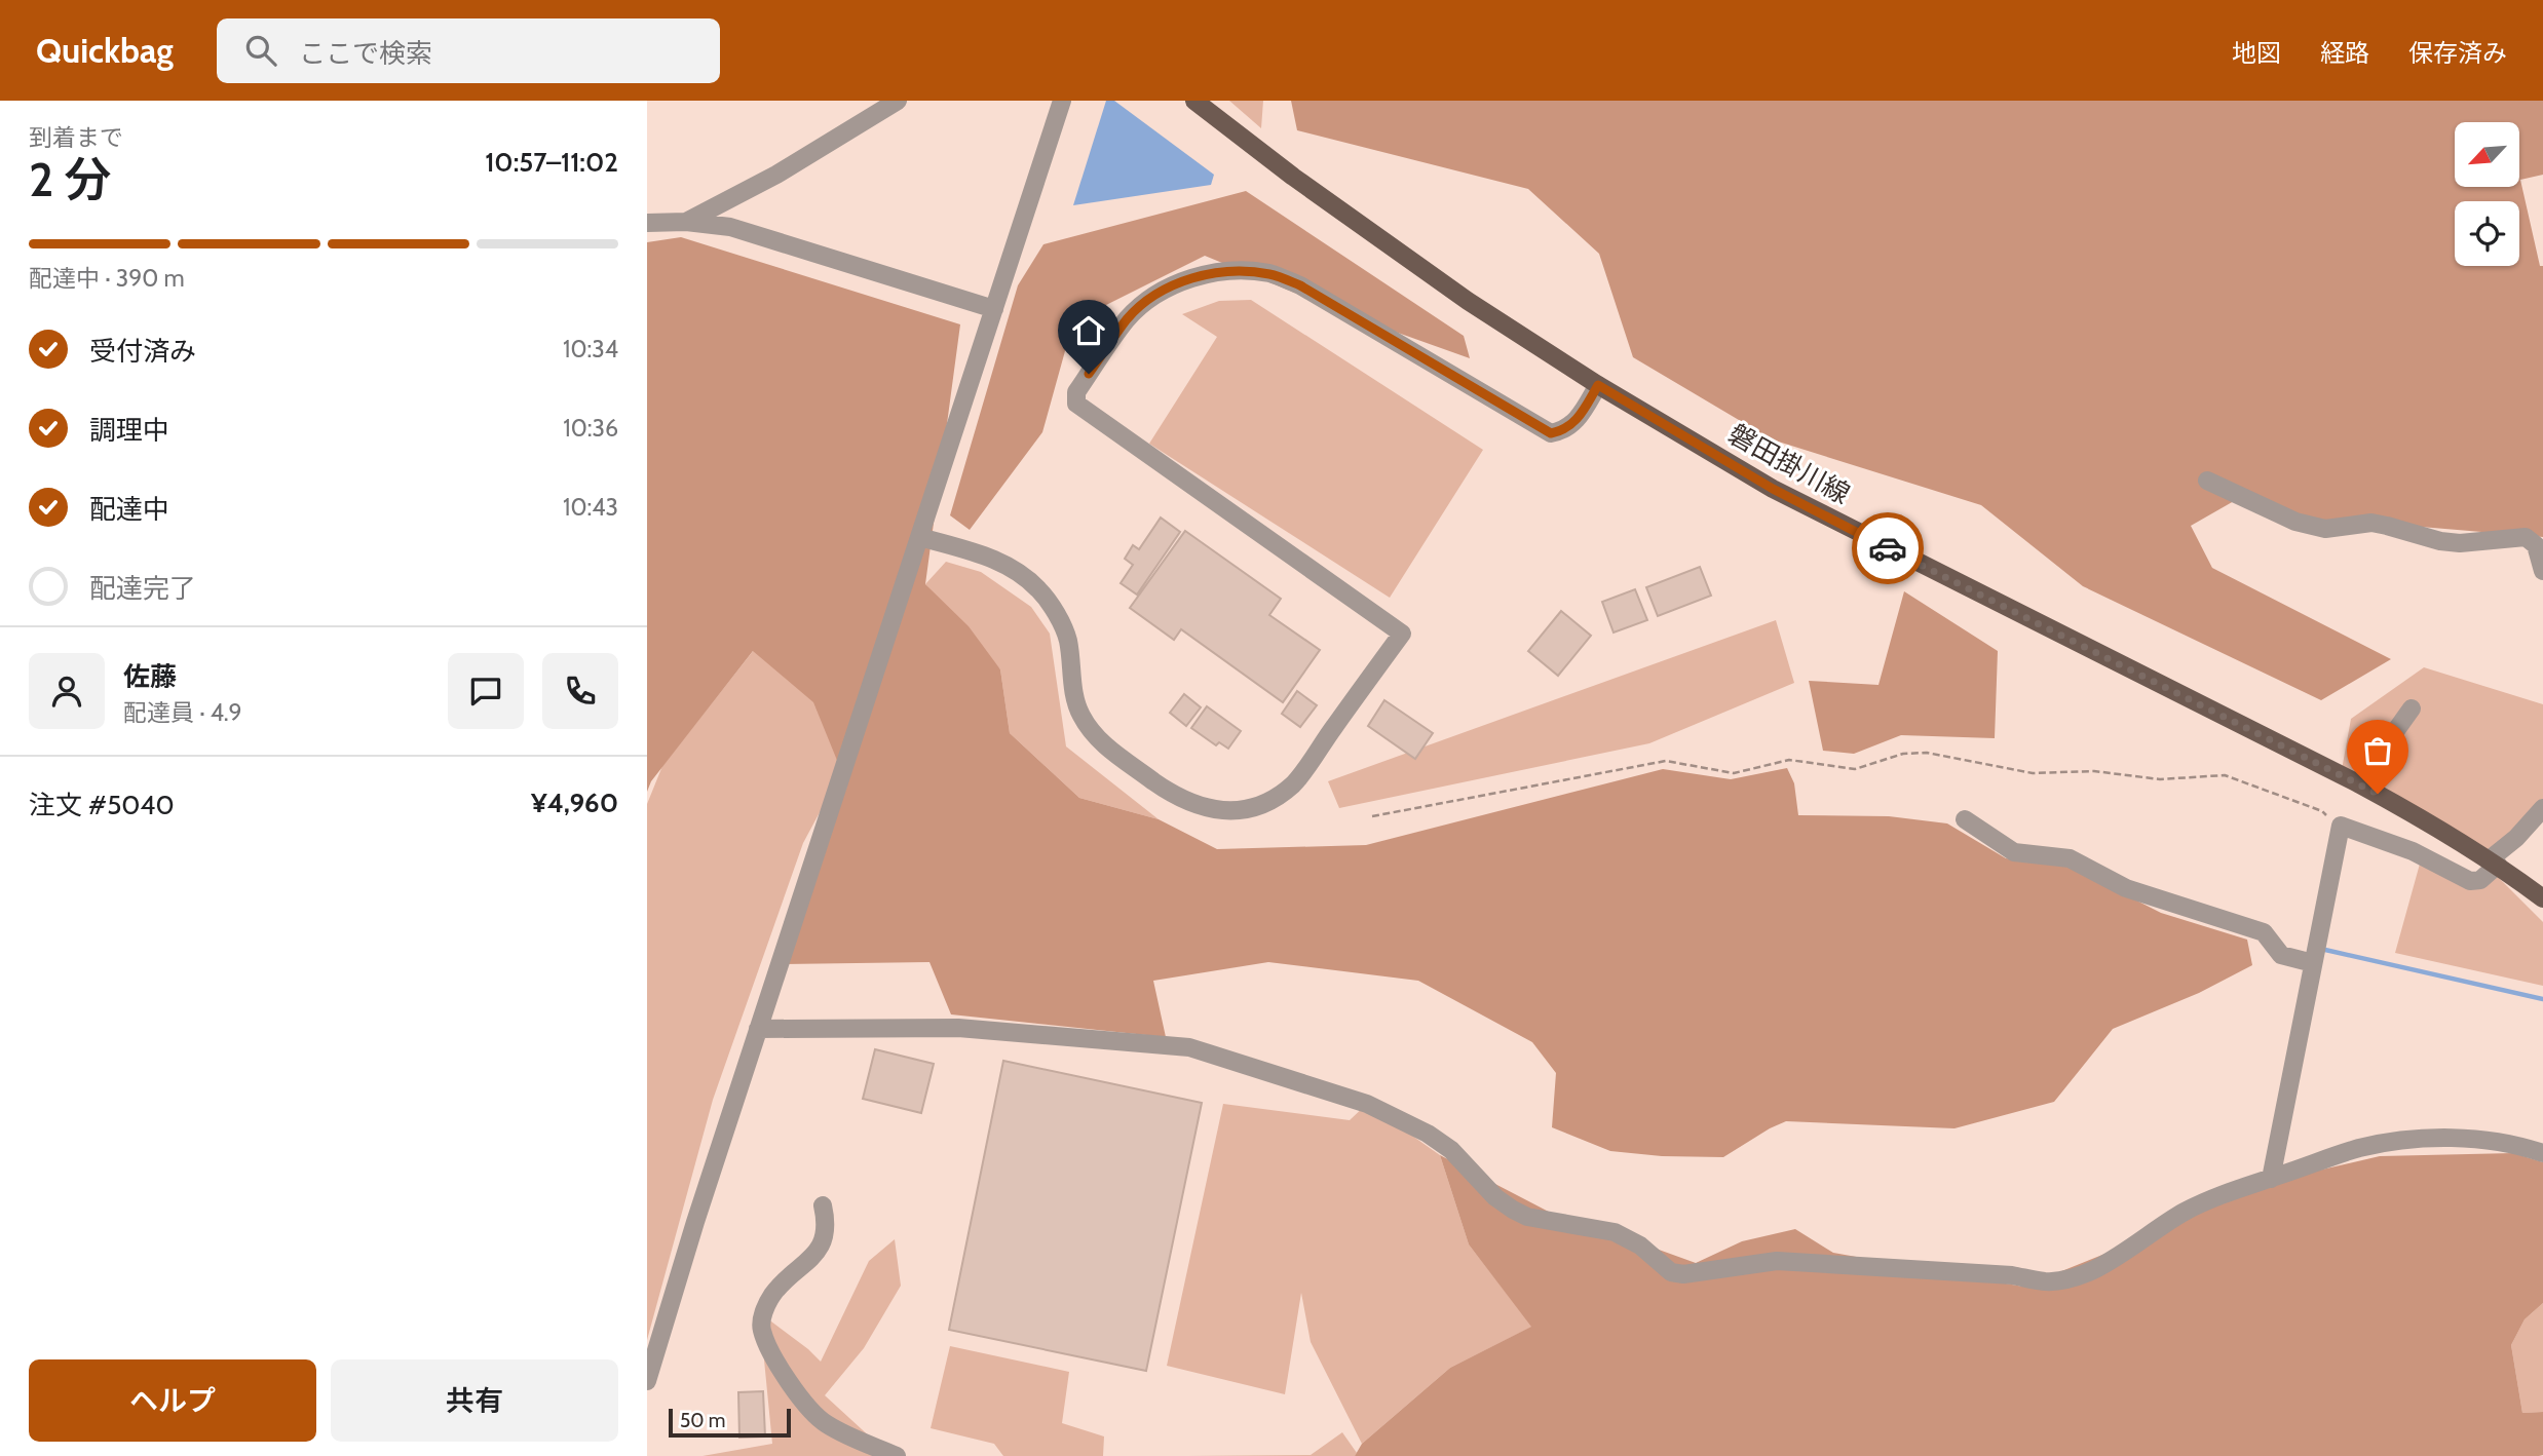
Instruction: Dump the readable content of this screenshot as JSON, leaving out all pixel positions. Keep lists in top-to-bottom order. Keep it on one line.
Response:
{"streets":{"main road":["磐田掛川線"]},"scale_bar":"50 m","north":"bottom left","page":{"header":"Quickbag","search":"ここで検索","nav":["地図","経路","保存済み"],"heading":["2 分","到着まで","10:57–11:02"],"panel":["佐藤","配達員 · 4.9","注文 #5040","¥4,960"],"bar":"配達中 · 390 m","list":[["受付済み","10:34"],["調理中","10:36"],["配達中","10:43"],"配達完了"],"buttons":["ヘルプ","共有"],"scale":"50 m"}}
